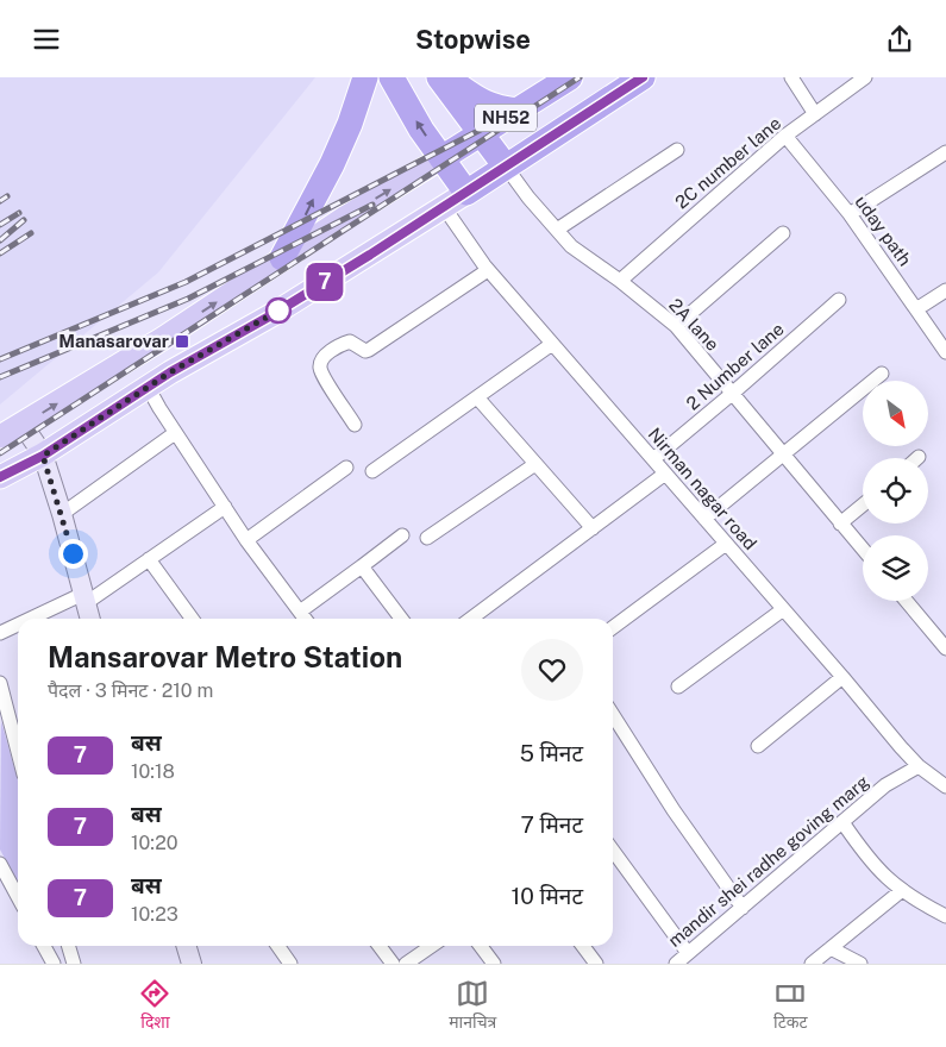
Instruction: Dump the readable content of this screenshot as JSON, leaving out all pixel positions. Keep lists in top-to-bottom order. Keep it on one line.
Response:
{"streets":{"highway":["NH52"],"street":["2C number lane","uday path","2A lane","2 Number lane","Nirman nagar road","mandir shei radhe goving marg"]},"crossings":[["NH52","2A lane"],["2C number lane","uday path"],["2C number lane","2A lane"],["2A lane","2 Number lane"],["2 Number lane","Nirman nagar road"],["Nirman nagar road","mandir shei radhe goving marg"]],"places":{"transit":["Manasarovar"]},"lines":["bus line 7"],"north":"bottom right","page":{"header":"Stopwise","on_map":"7","heading":["Mansarovar Metro Station","पैदल · 3 मिनट · 210 m"],"list":[{"mark":"7","name":"बस","note":"10:18","value":"5 मिनट"},{"mark":"7","name":"बस","note":"10:20","value":"7 मिनट"},{"mark":"7","name":"बस","note":"10:23","value":"10 मिनट"}],"tabs":["दिशा","मानचित्र","टिकट"]}}
